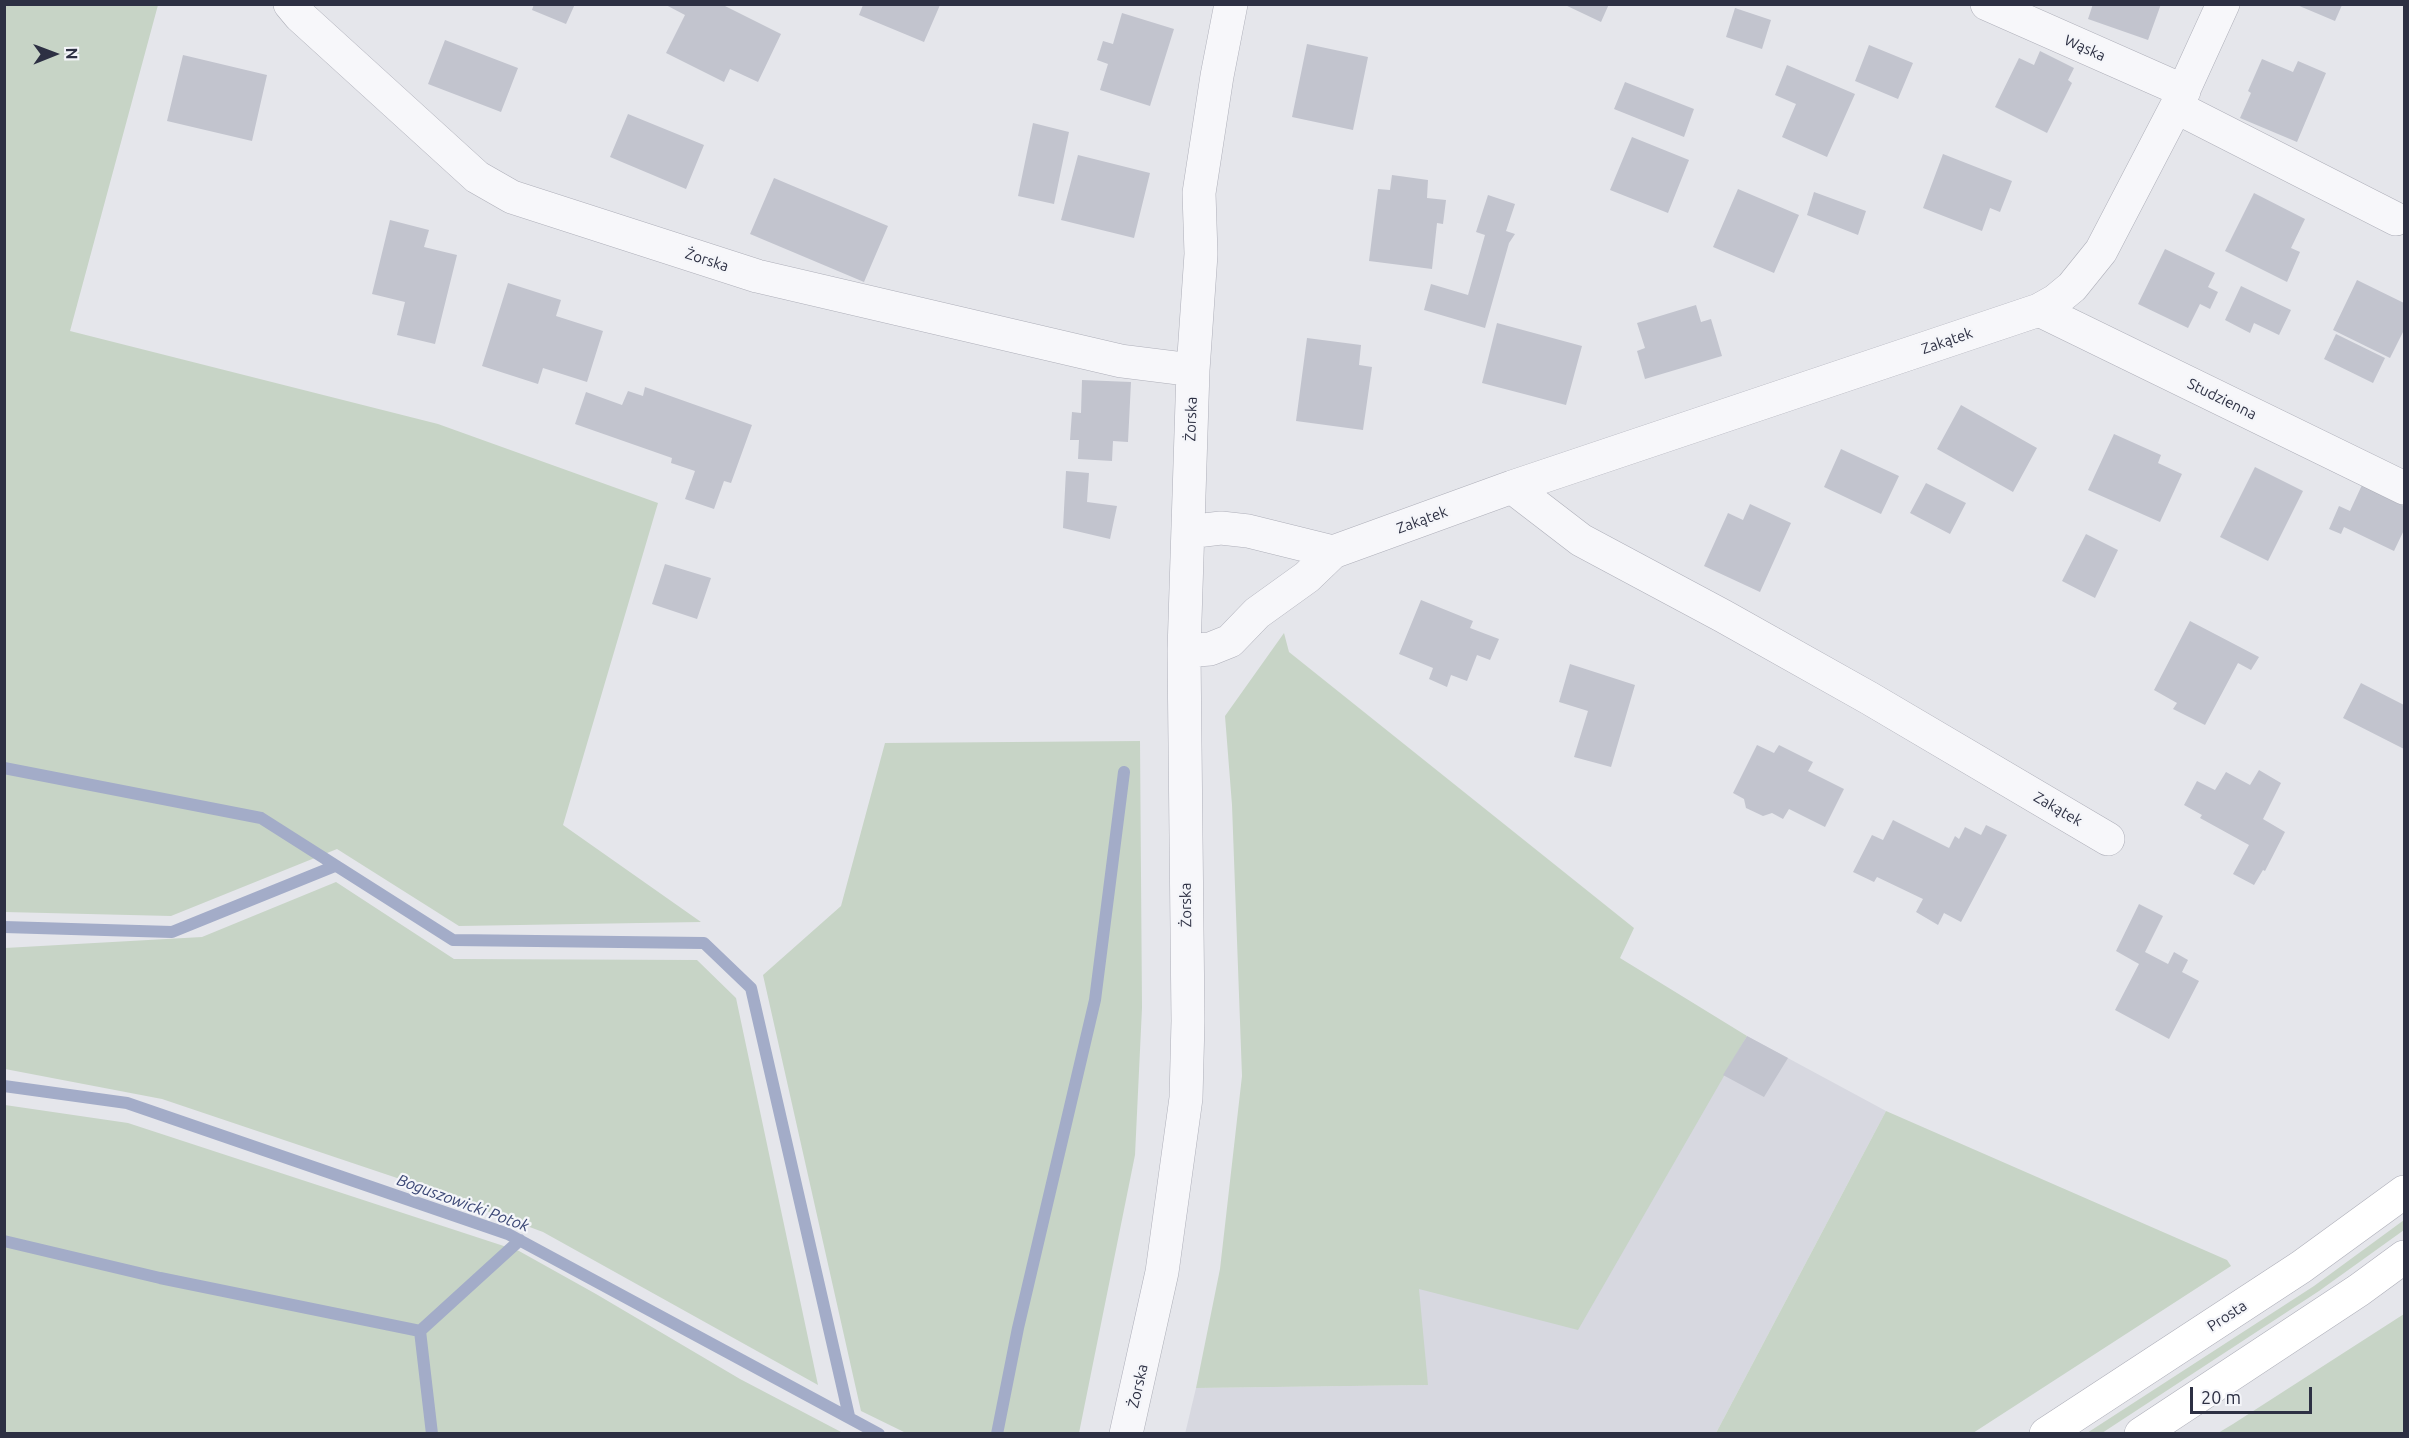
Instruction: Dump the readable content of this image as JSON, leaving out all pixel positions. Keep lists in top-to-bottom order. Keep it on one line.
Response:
{"streets":{"main road":["Prosta"],"street":["Wąska","Żorska","Zakątek","Studzienna"]},"crossings":[["Wąska","Zakątek"],["Żorska","Zakątek"],["Zakątek","Studzienna"]],"water":["Boguszowicki Potok"],"scale_bar":"20 m","north":"right"}
